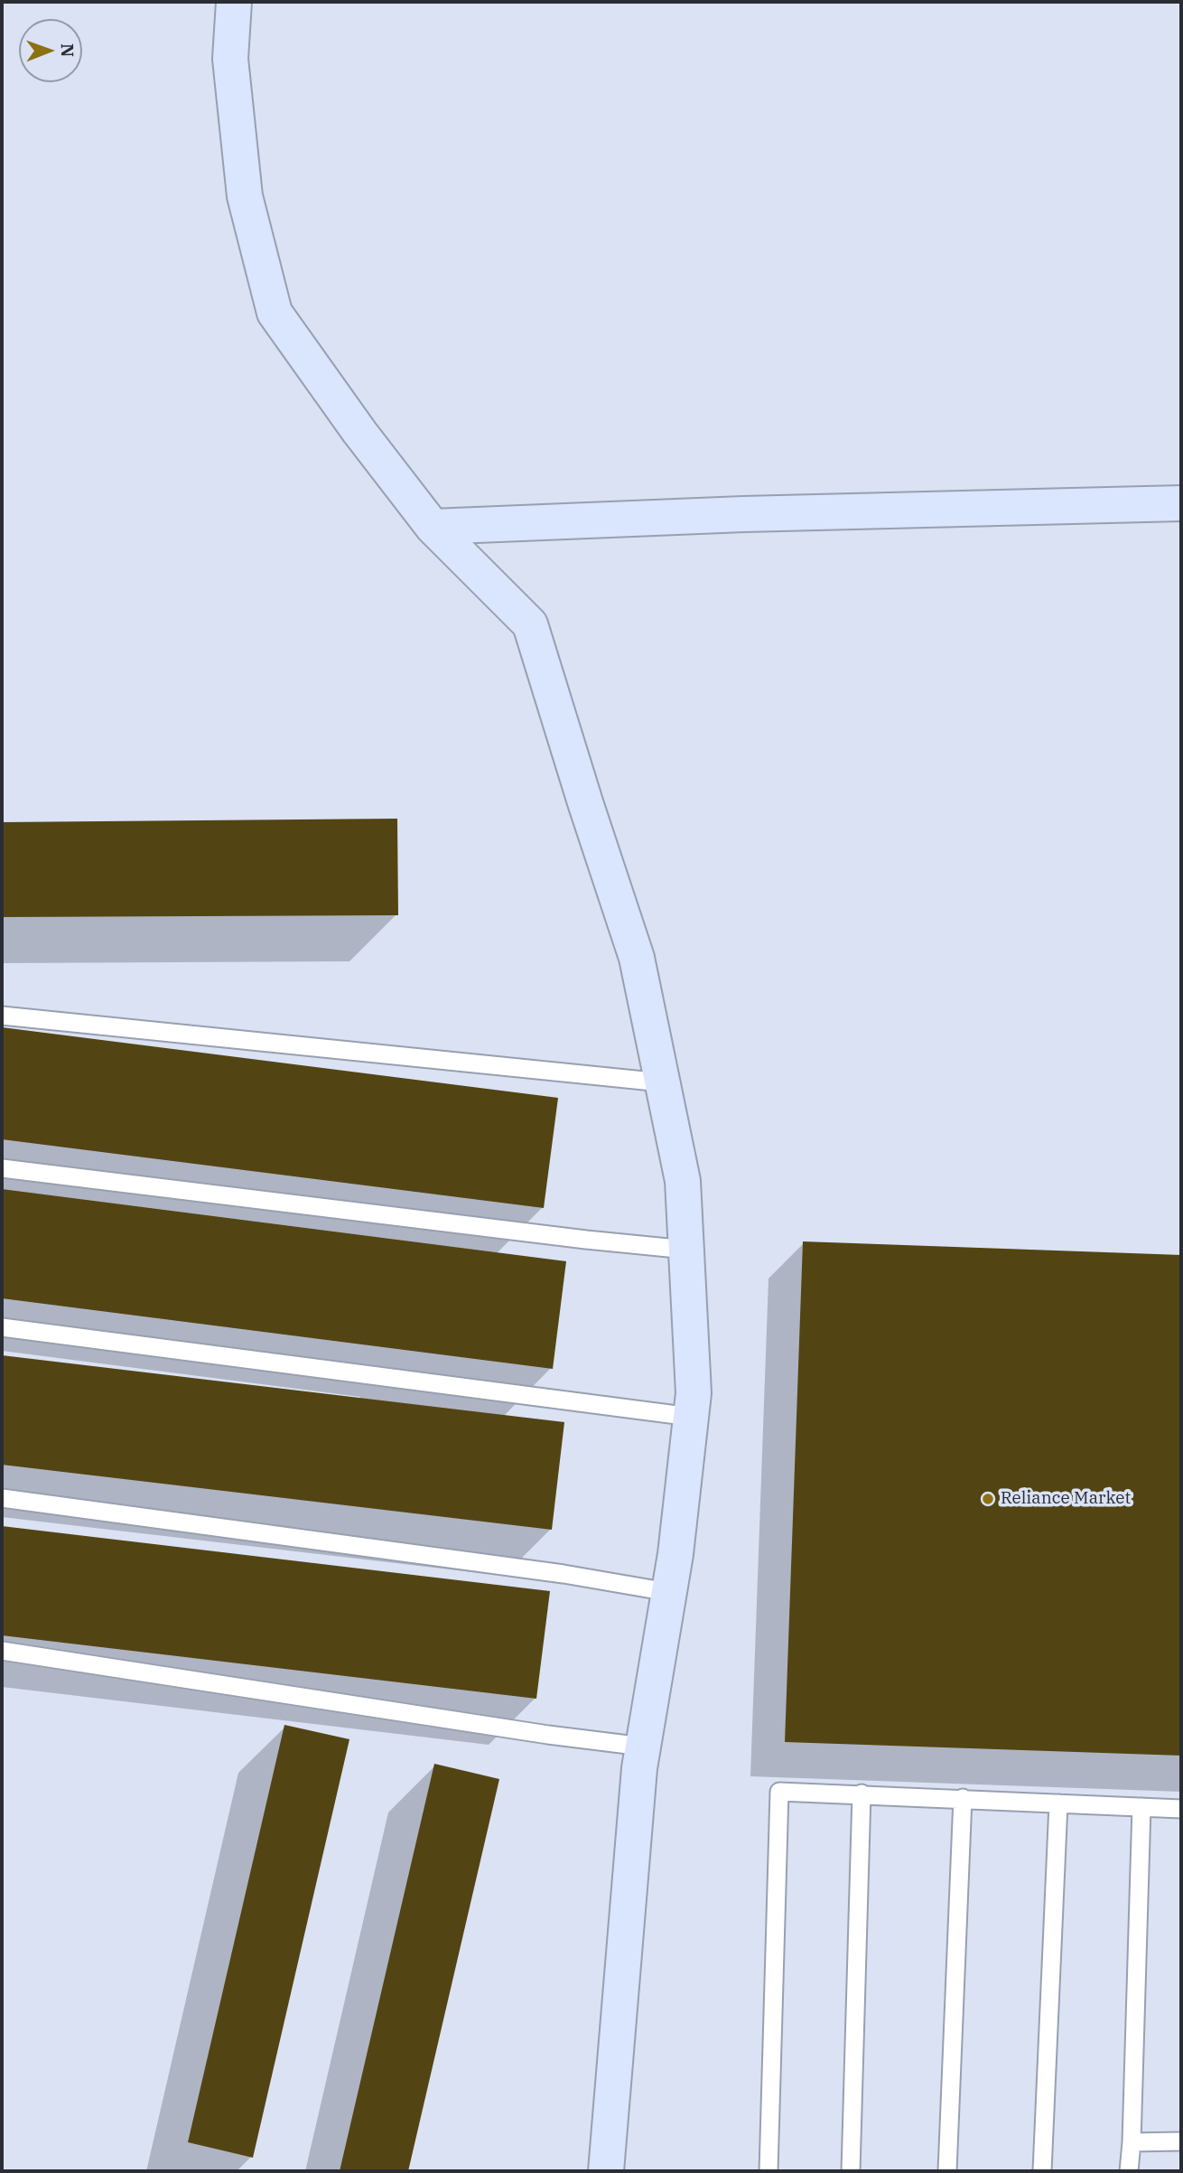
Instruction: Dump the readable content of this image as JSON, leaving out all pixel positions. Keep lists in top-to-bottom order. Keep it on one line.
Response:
{"places":["Reliance Market"],"north":"right"}
